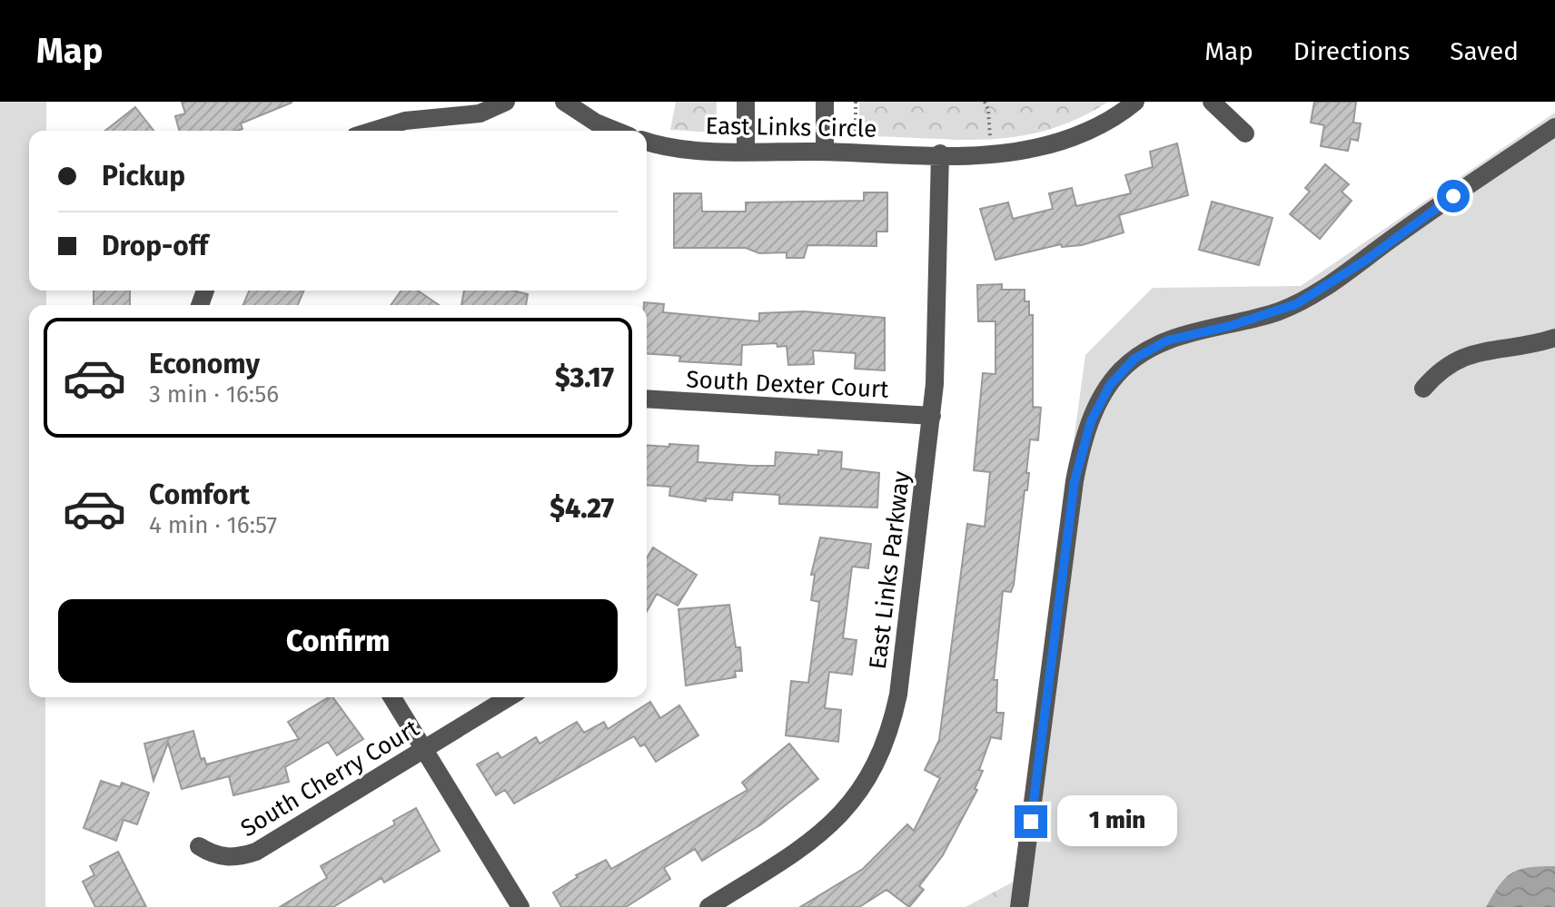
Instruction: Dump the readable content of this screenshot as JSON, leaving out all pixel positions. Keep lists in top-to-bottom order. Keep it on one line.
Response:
{"streets":{"street":["East Links Circle","South Dexter Court","East Links Parkway","South Cherry Court"]},"crossings":[["East Links Circle","East Links Parkway"],["South Dexter Court","East Links Parkway"]],"page":{"header":"Map","nav":["Map","Directions","Saved"],"banner":["Pickup","Drop-off"],"list":[{"name":"Economy","note":"3 min · 16:56","value":"$3.17"},{"name":"Comfort","note":"4 min · 16:57","value":"$4.27"}],"buttons":"Confirm","bubble":"1 min"}}
